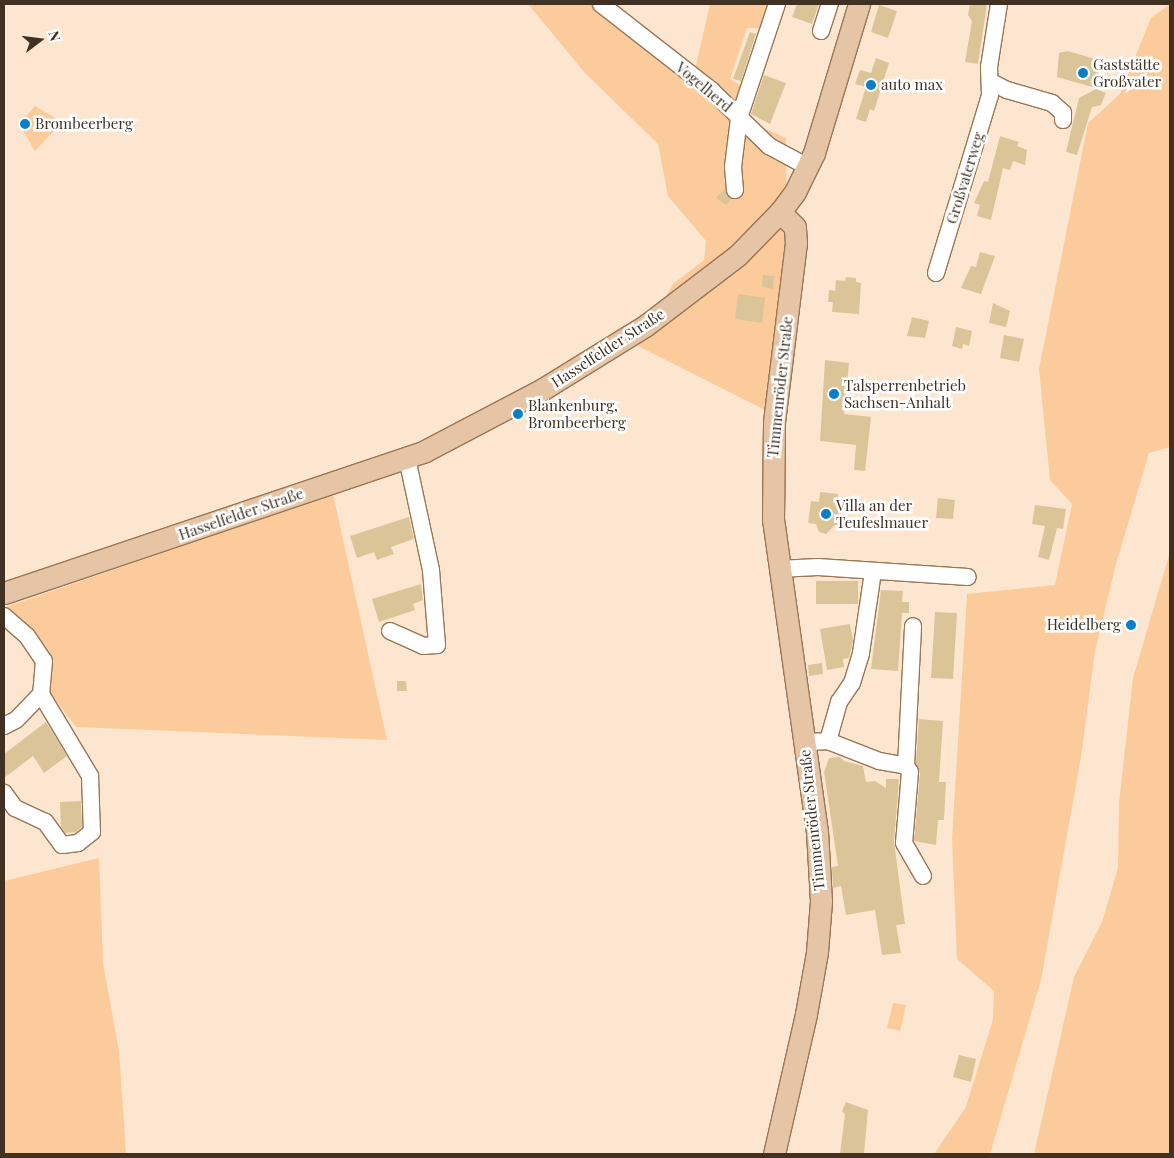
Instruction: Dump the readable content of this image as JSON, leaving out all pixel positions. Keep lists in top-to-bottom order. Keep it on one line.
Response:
{"streets":{"main road":["Hasselfelder Straße","Timmenröder Straße"],"street":["Vogelherd","Großvaterweg"]},"crossings":[["Vogelherd","Hasselfelder Straße"],["Hasselfelder Straße","Timmenröder Straße"]],"places":["Gaststätte Großvater","auto max","Brombeerberg","Talsperrenbetrieb Sachsen-Anhalt","Blankenburg, Brombeerberg","Villa an der Teufeslmauer","Heidelberg"],"north":"right"}
